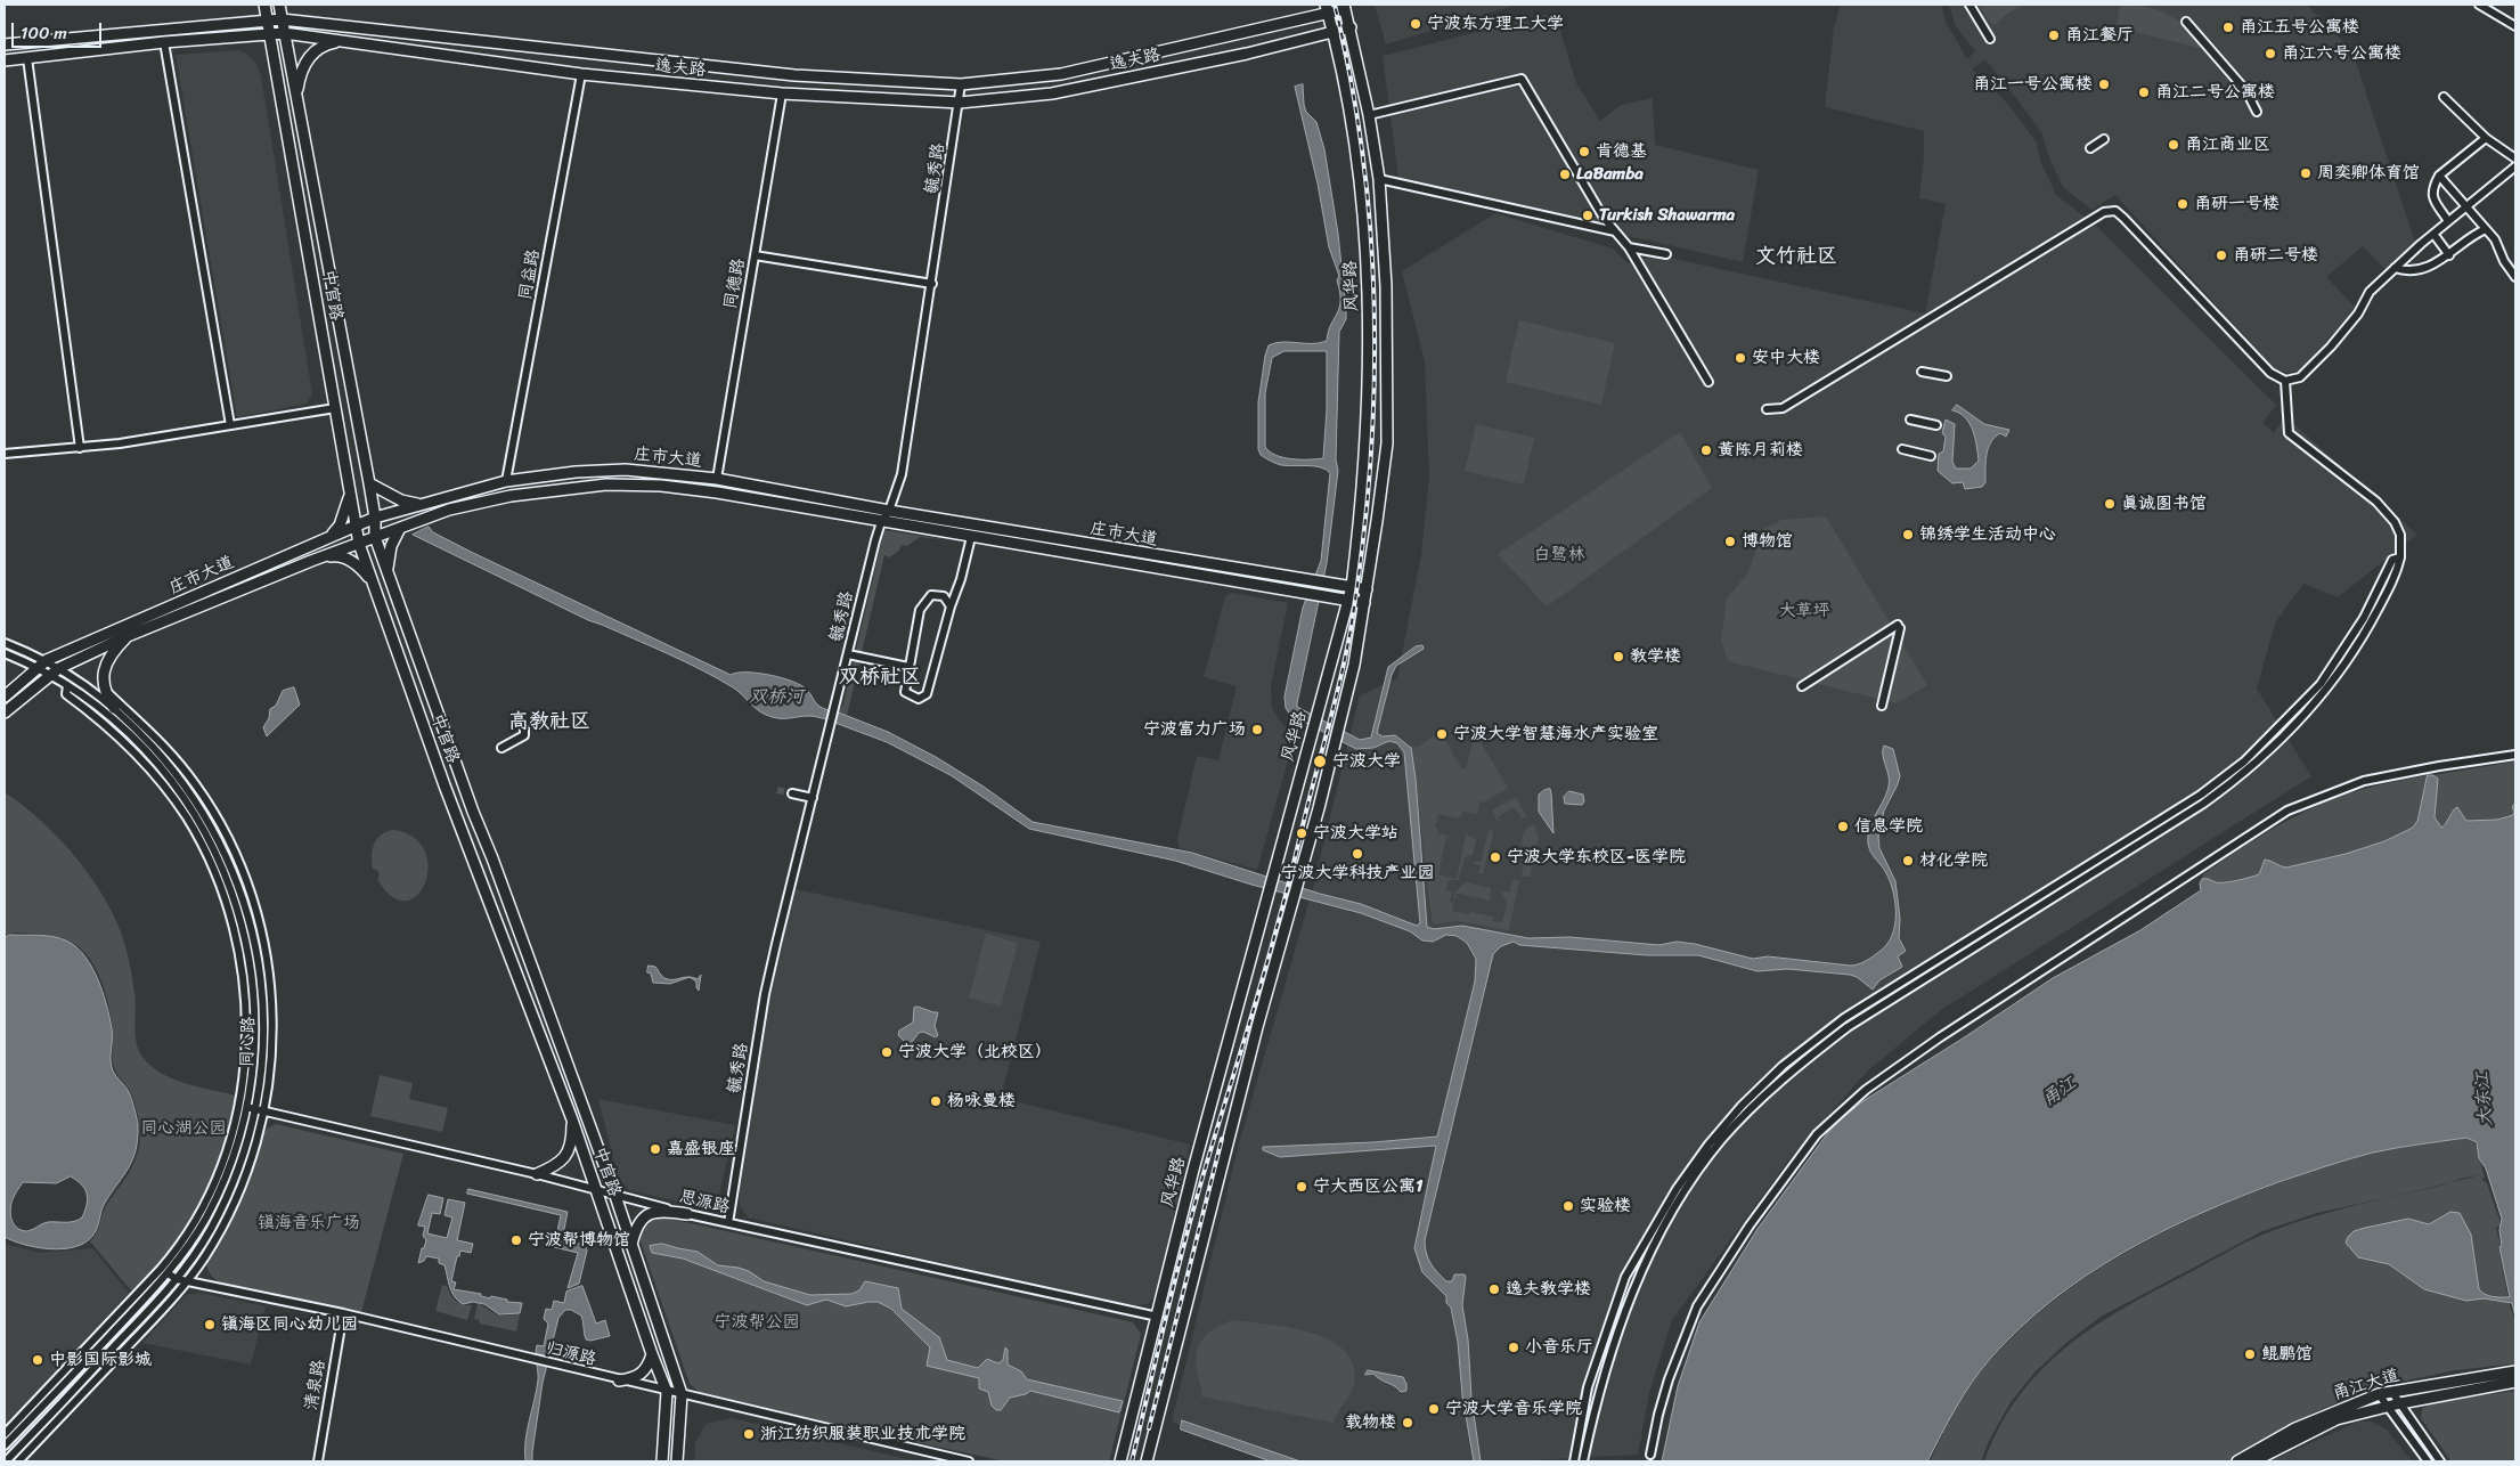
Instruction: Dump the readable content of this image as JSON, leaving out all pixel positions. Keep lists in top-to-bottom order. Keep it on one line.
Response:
{"streets":{"main road":["逸夫路","风华路","中官路","庄市大道","甬江大道"],"street":["毓秀路","同益路","同德路","同心路","思源路","归源路","清泉路"]},"crossings":[["逸夫路","毓秀路"],["逸夫路","同益路"],["逸夫路","同德路"],["逸夫路","风华路"],["逸夫路","中官路"],["毓秀路","庄市大道"],["毓秀路","思源路"],["同益路","庄市大道"],["同德路","庄市大道"],["风华路","庄市大道"],["风华路","思源路"],["中官路","庄市大道"],["中官路","思源路"],["中官路","归源路"],["庄市大道","同心路"],["同心路","思源路"],["同心路","归源路"],["归源路","清泉路"]],"districts":["文竹社区","双桥社区","高教社区"],"water":["双桥河","甬江","大东江"],"parks":["白鹭林","大草坪","同心湖公园","镇海音乐广场","宁波帮公园"],"places":["宁波东方理工大学","甬江五号公寓楼","甬江餐厅","甬江六号公寓楼","甬江一号公寓楼","甬江二号公寓楼","甬江商业区","肯德基","周奕卿体育馆","LaBamba","甬研一号楼","Turkish Shawarma","甬研二号楼","安中大楼","黄陈月莉楼","真诚图书馆","锦绣学生活动中心","博物馆","教学楼","宁波富力广场","宁波大学智慧海水产实验室","宁波大学","信息学院","宁波大学站","宁波大学科技产业园","宁波大学东校区-医学院","材化学院","宁波大学（北校区）","杨咏曼楼","嘉盛银座","宁大西区公寓1","实验楼","宁波帮博物馆","逸夫教学楼","镇海区同心幼儿园","小音乐厅","鲲鹏馆","中影国际影城","宁波大学音乐学院","载物楼","浙江纺织服装职业技术学院"],"scale_bar":"100 m"}
